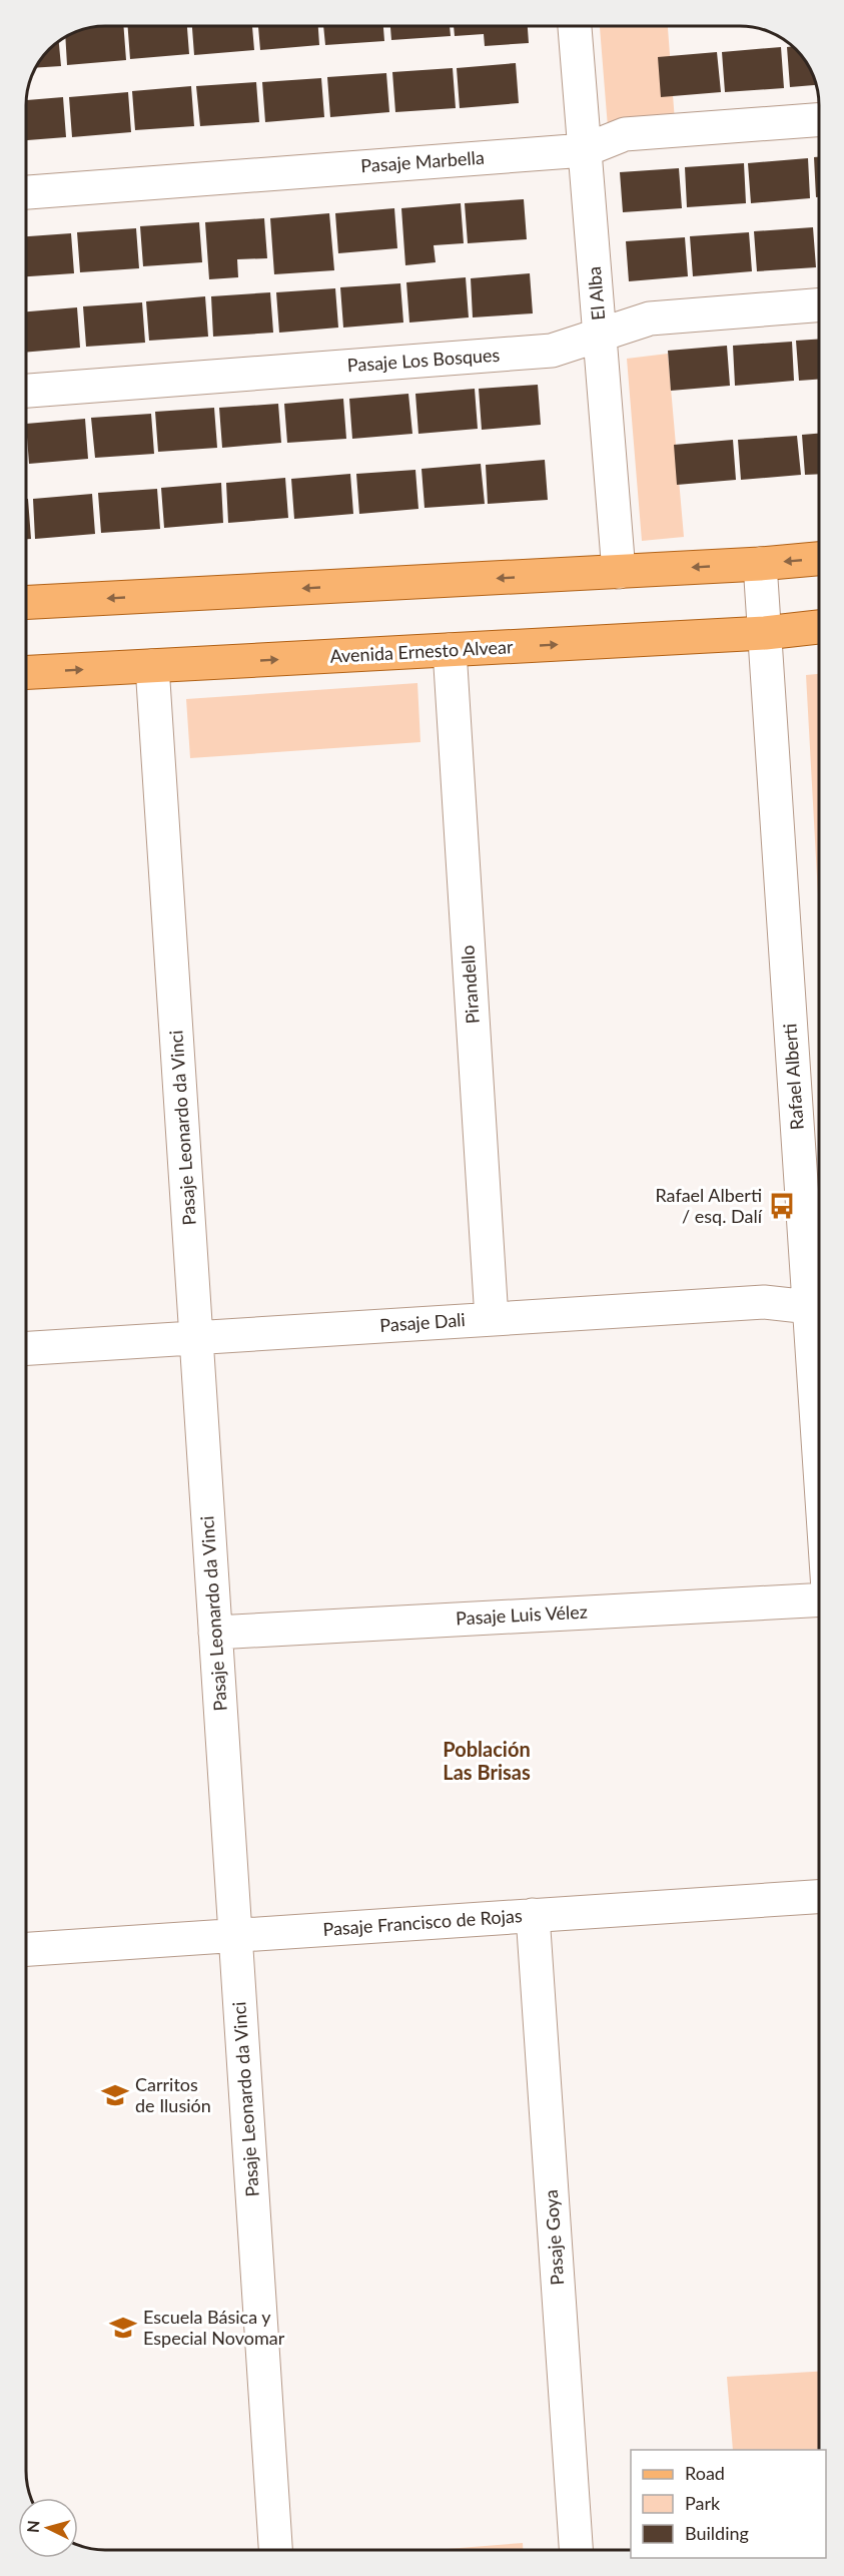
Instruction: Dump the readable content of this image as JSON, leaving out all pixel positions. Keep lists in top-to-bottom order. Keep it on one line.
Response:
{"streets":{"main road":["Avenida Ernesto Alvear"],"street":["Pasaje Marbella","El Alba","Pasaje Los Bosques","Pirandello","Rafael Alberti","Pasaje Leonardo da Vinci","Pasaje Dali","Pasaje Luis Vélez","Pasaje Francisco de Rojas","Pasaje Goya"]},"crossings":[["Pasaje Marbella","El Alba"],["El Alba","Pasaje Los Bosques"],["Avenida Ernesto Alvear","Pirandello"],["Avenida Ernesto Alvear","Rafael Alberti"],["Avenida Ernesto Alvear","Pasaje Leonardo da Vinci"],["Pirandello","Pasaje Dali"],["Rafael Alberti","Pasaje Dali"],["Pasaje Leonardo da Vinci","Pasaje Dali"],["Pasaje Leonardo da Vinci","Pasaje Luis Vélez"],["Pasaje Leonardo da Vinci","Pasaje Francisco de Rojas"],["Pasaje Francisco de Rojas","Pasaje Goya"]],"districts":["Población Las Brisas"],"places":{"bus stop":["Rafael Alberti / esq. Dalí"],"school or university":["Carritos de Ilusión","Escuela Básica y Especial Novomar"]},"legend":["Road","Park","Building"],"north":"left"}
